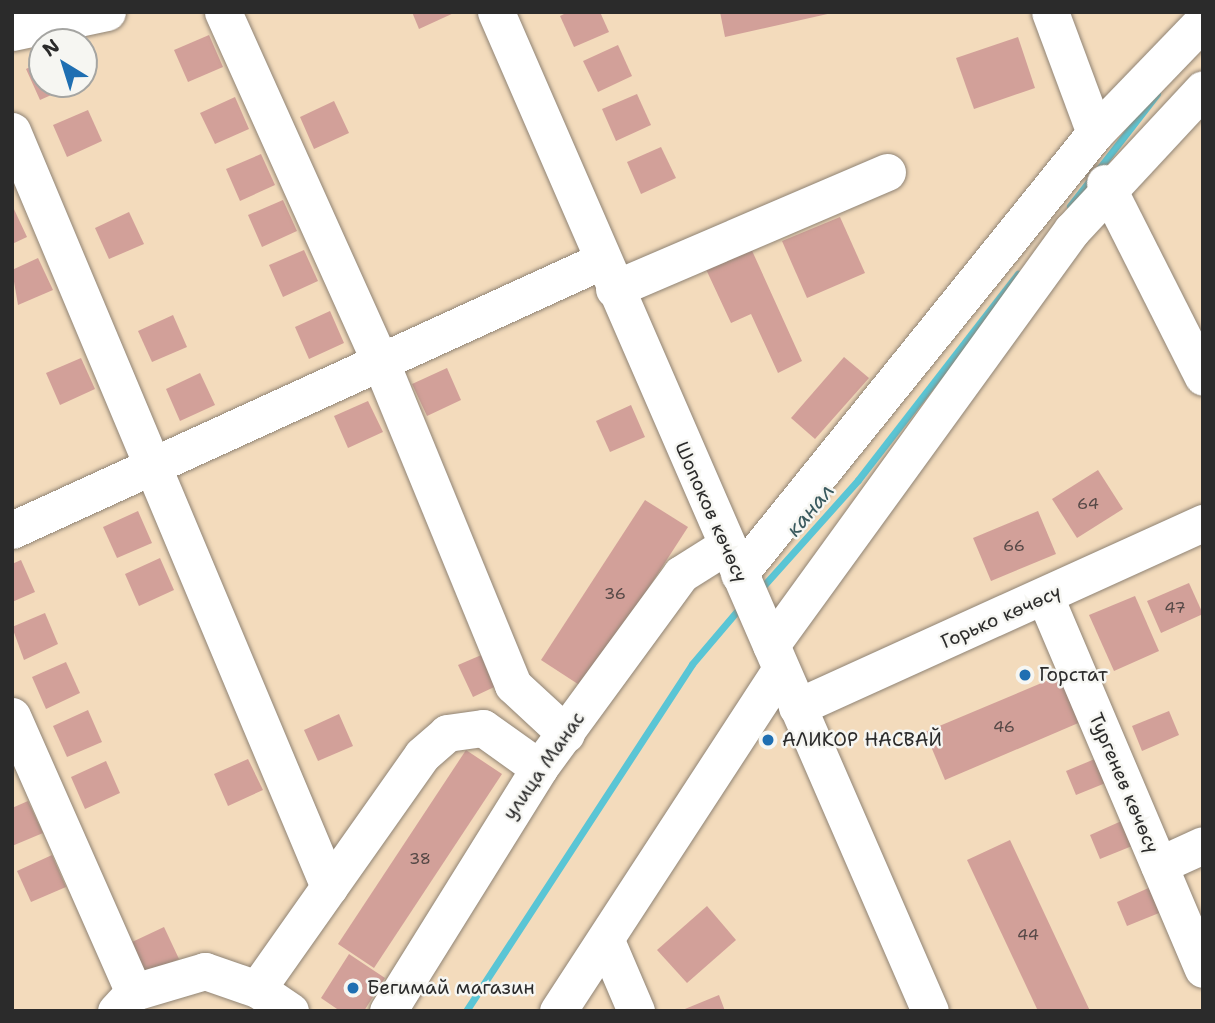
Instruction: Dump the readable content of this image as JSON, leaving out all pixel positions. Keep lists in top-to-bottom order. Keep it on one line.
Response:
{"streets":{"street":["Шопоков көчөсү","Горько көчөсү","улица Манас","Тургенев көчөсү"]},"crossings":[["Шопоков көчөсү","Горько көчөсү"],["Шопоков көчөсү","улица Манас"],["Горько көчөсү","Тургенев көчөсү"]],"water":["канал"],"places":["Горстат","АЛИКОР НАСВАЙ","Бегимай магазин"],"house_numbers":["64","66","36","47","46","38","44"],"north":"top left"}
